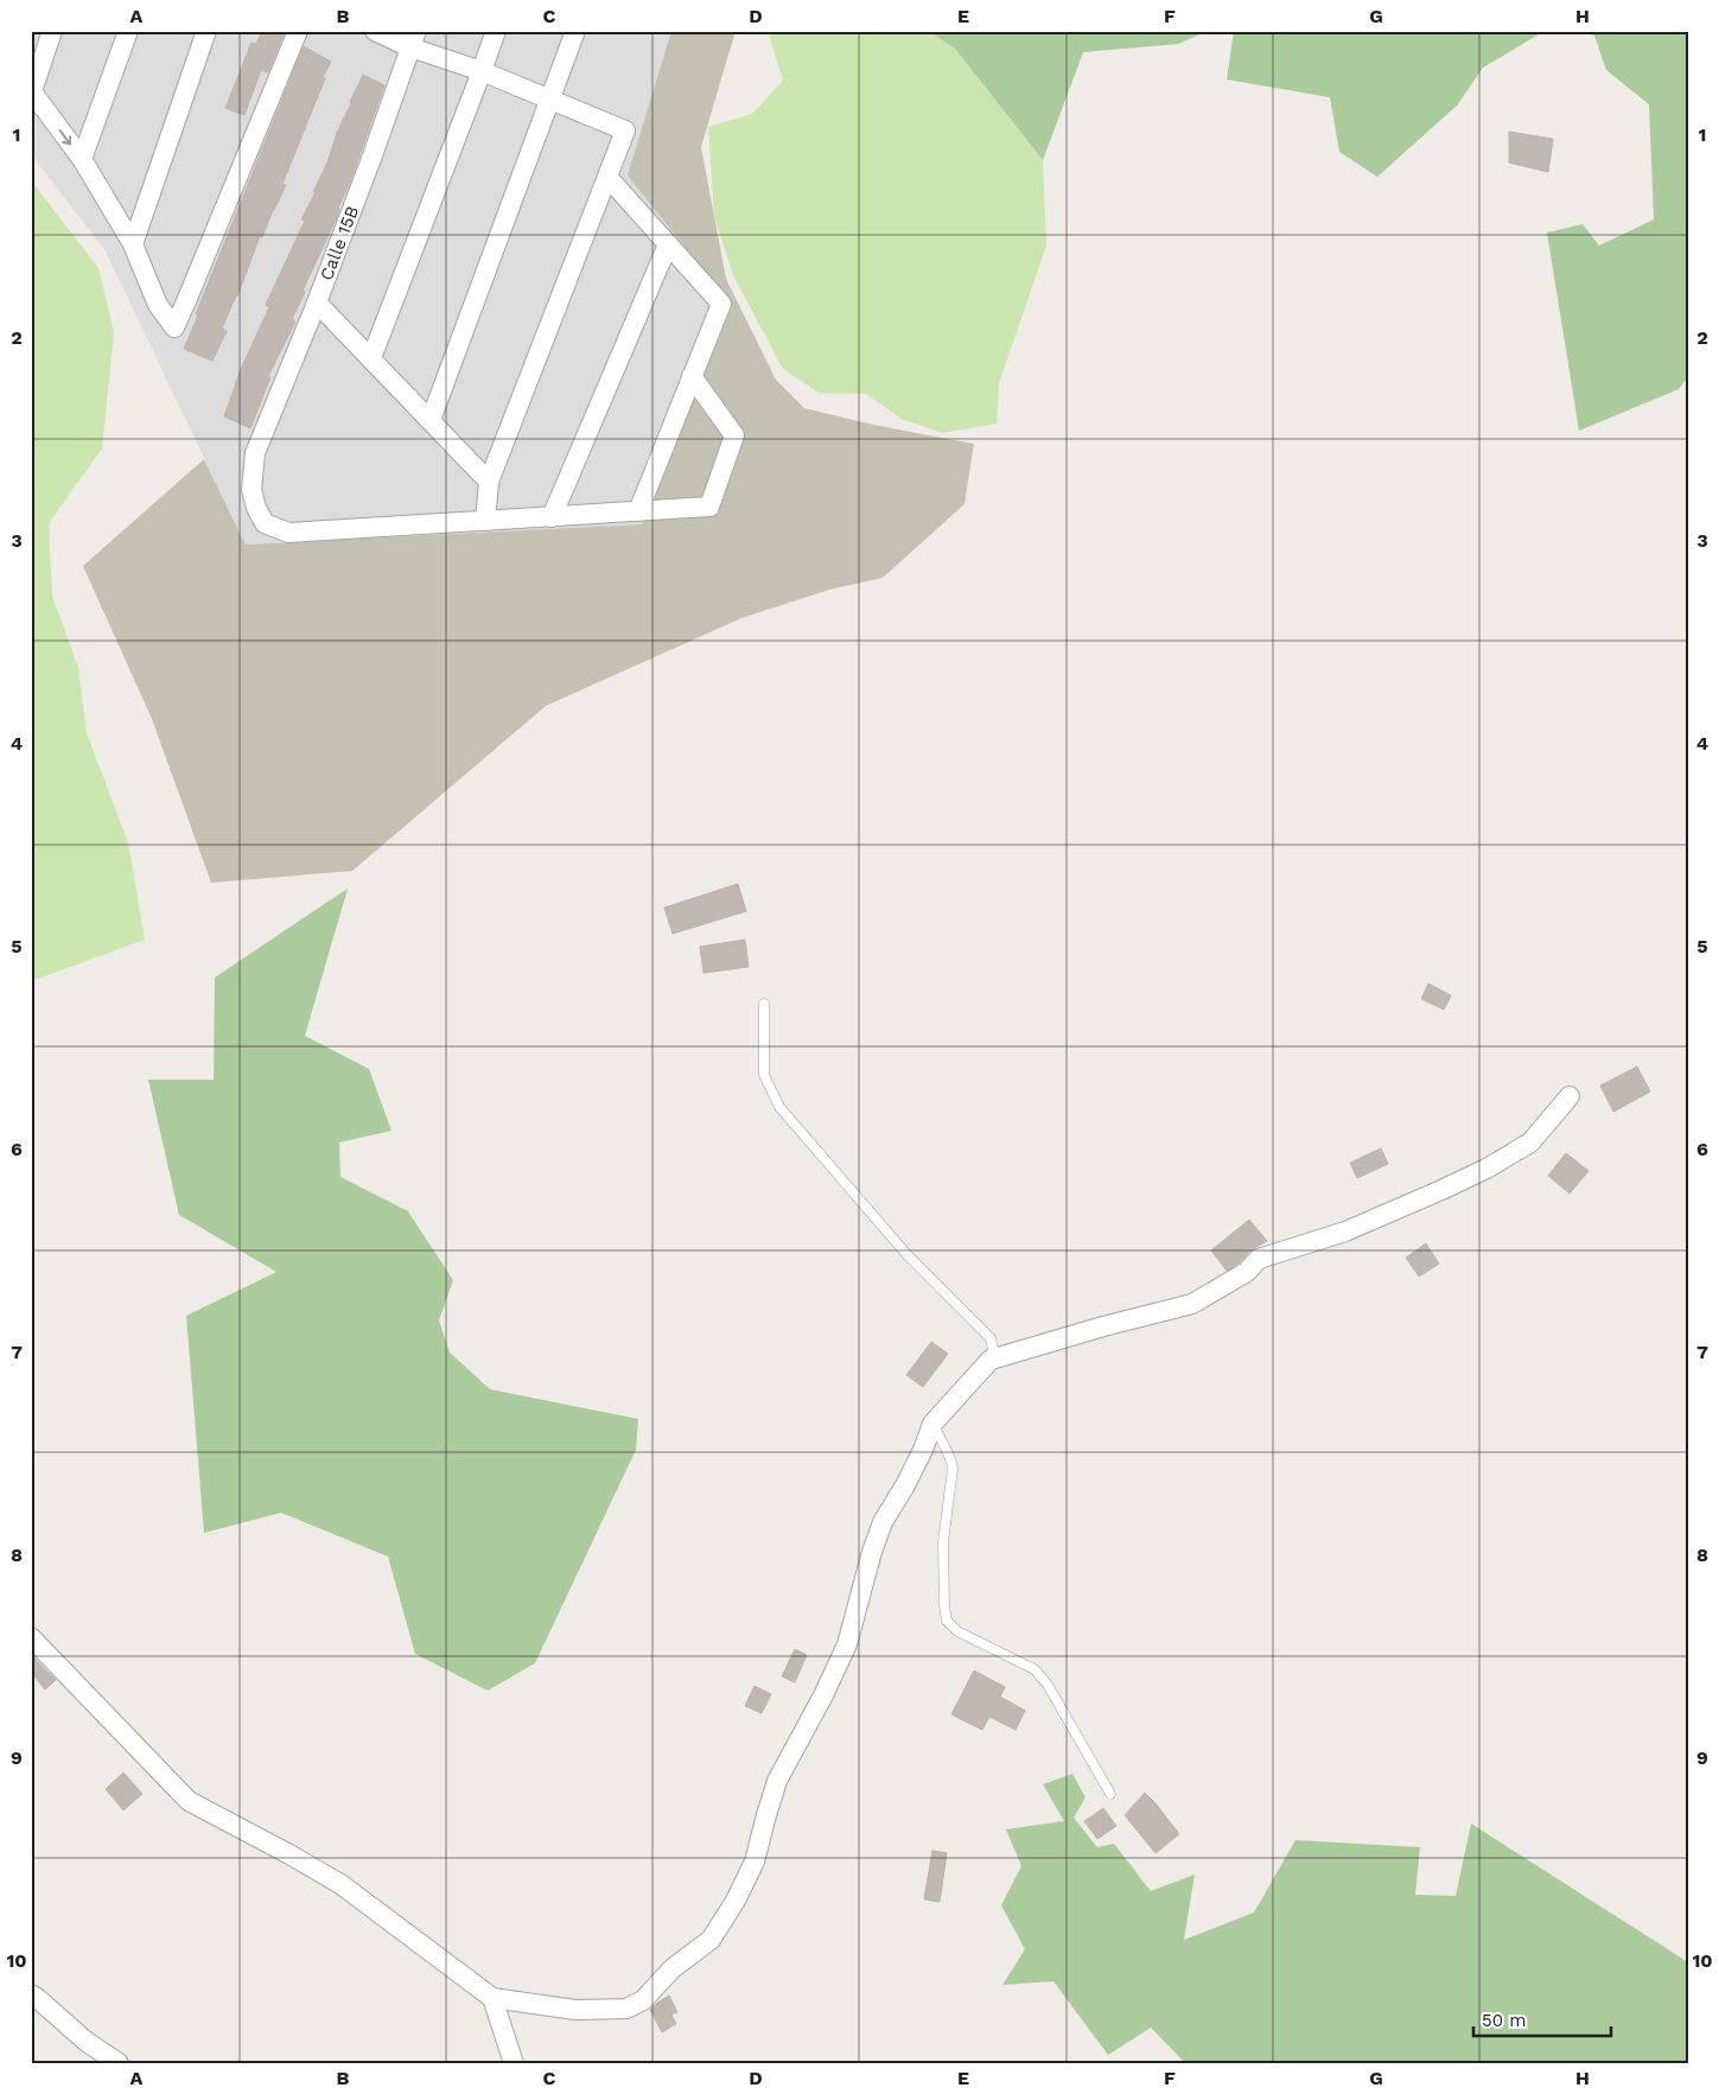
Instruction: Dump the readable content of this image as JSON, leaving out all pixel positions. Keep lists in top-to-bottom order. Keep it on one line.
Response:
{"streets":{"street":["Calle 15B"]},"scale_bar":"50 m","grid":{"columns":["A","B","C","D","E","F","G","H"],"rows":["1","2","3","4","5","6","7","8","9","10"]}}
